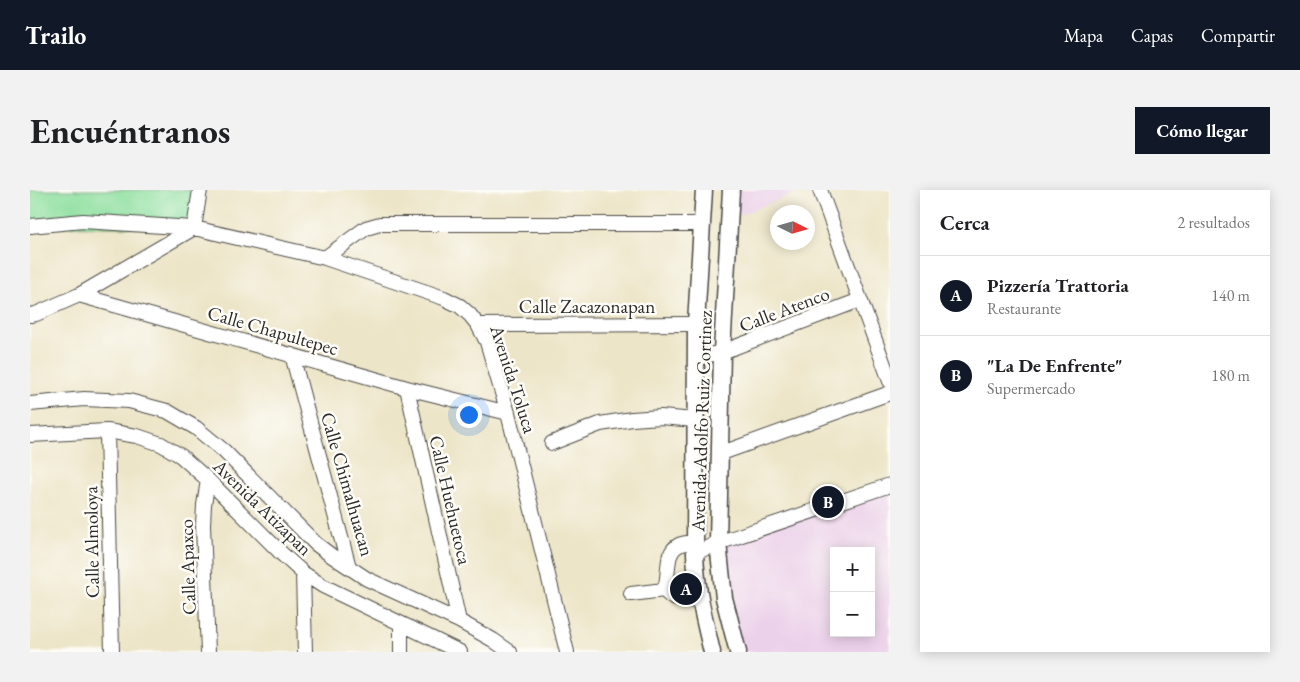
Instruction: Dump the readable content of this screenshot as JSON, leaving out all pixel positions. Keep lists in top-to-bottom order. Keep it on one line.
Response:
{"streets":{"main road":["Avenida Adolfo Ruiz Cortinez"],"street":["Calle Zacazonapan","Calle Atenco","Calle Chapultepec","Avenida Toluca","Calle Chimalhuacan","Calle Huehuetoca","Avenida Atizapan","Calle Almoloya","Calle Apaxco"]},"crossings":[["Calle Zacazonapan","Avenida Toluca"],["Calle Zacazonapan","Avenida Adolfo Ruiz Cortinez"],["Calle Atenco","Avenida Adolfo Ruiz Cortinez"],["Calle Chapultepec","Avenida Toluca"],["Calle Chapultepec","Calle Chimalhuacan"],["Calle Chapultepec","Calle Huehuetoca"],["Calle Chimalhuacan","Calle Huehuetoca"],["Avenida Atizapan","Calle Almoloya"],["Avenida Atizapan","Calle Apaxco"]],"north":"right","page":{"header":"Trailo","nav":["Mapa","Capas","Compartir"],"buttons":"Cómo llegar","title":"Encuéntranos","heading":["Cerca","2 resultados"],"list":[{"mark":"A","name":"Pizzería Trattoria","note":"Restaurante","value":"140 m"},{"mark":"B","name":"\"La De Enfrente\"","note":"Supermercado","value":"180 m"}],"pins":["B","A"],"map_buttons":["+","−"]}}
